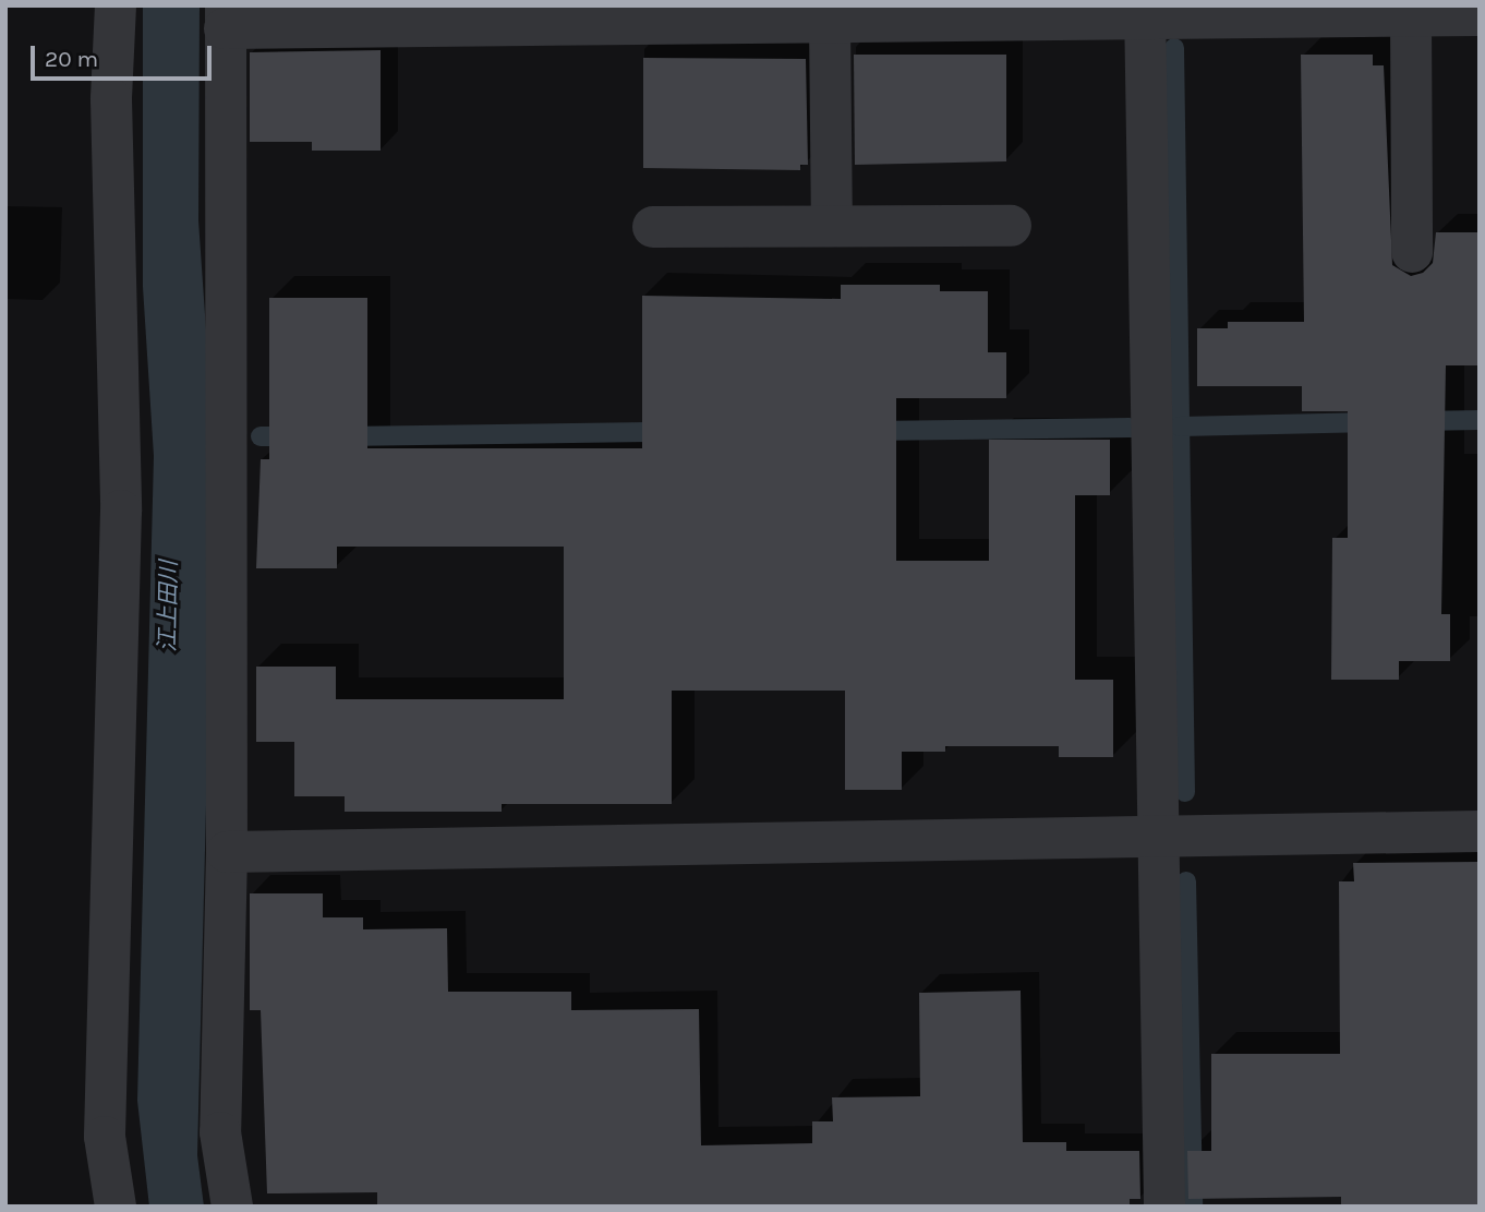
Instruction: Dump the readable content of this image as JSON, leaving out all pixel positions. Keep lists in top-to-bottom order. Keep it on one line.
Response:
{"water":["江上田川"],"scale_bar":"20 m"}
